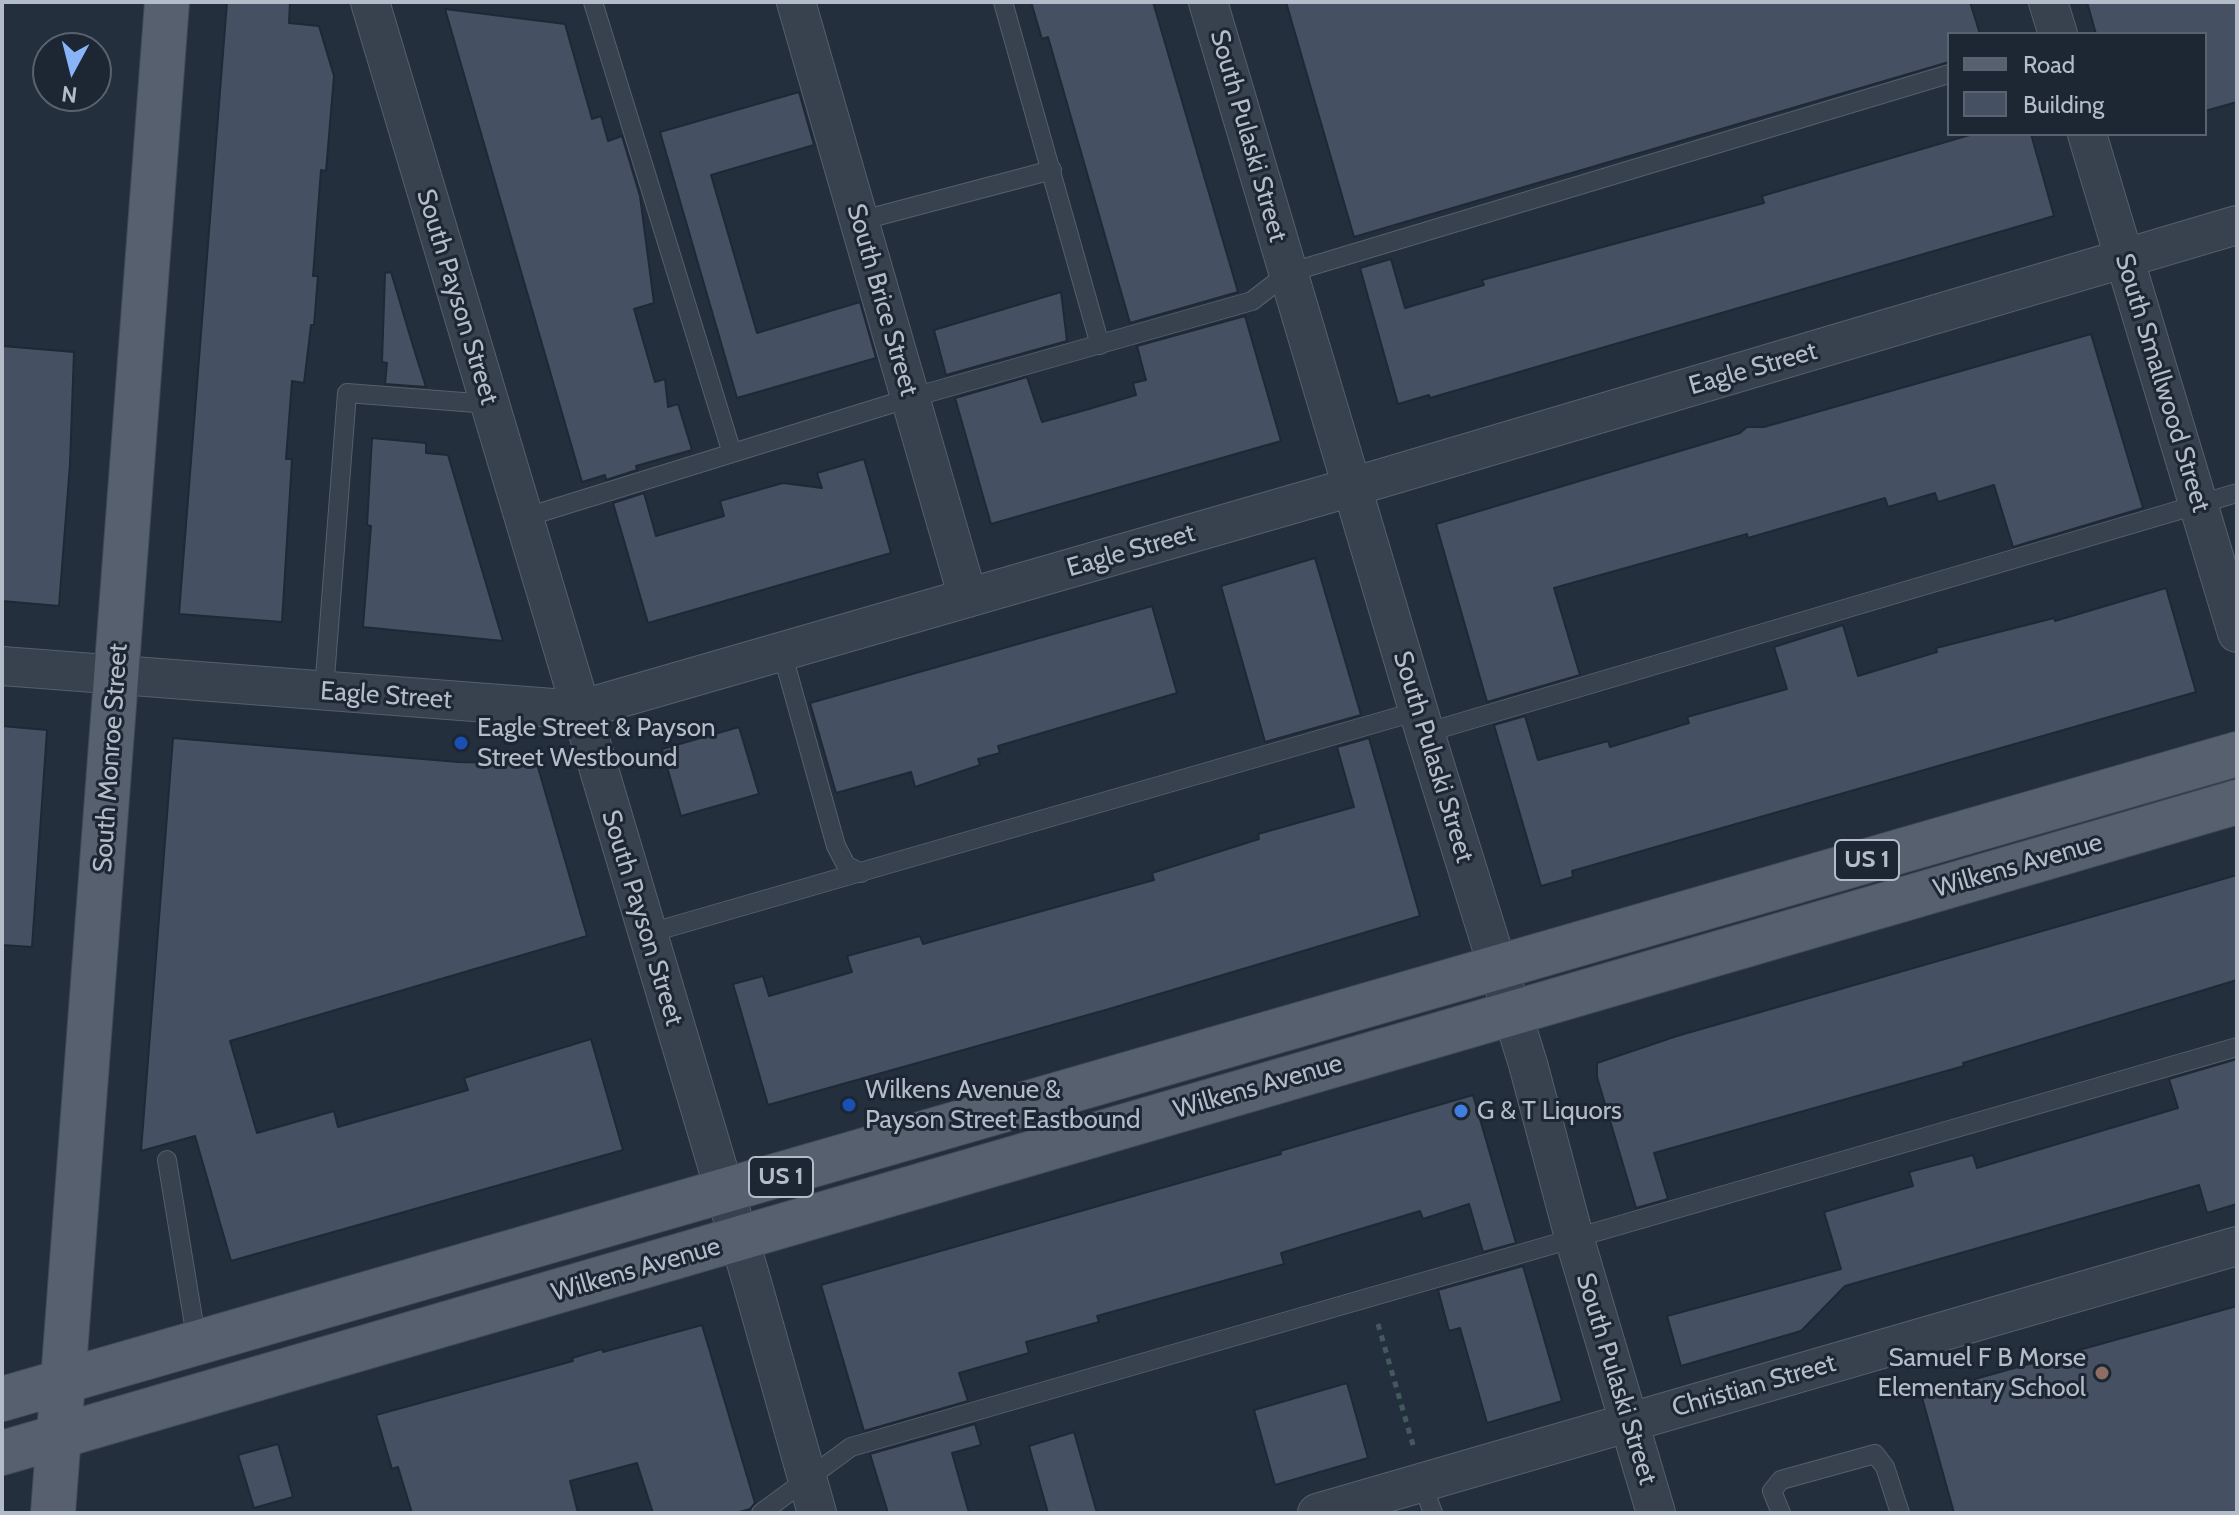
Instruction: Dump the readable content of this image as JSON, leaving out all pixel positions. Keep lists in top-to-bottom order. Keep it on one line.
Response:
{"streets":{"main road":["South Monroe Street","US 1","Wilkens Avenue"],"street":["South Pulaski Street","South Payson Street","South Brice Street","Eagle Street","South Smallwood Street","Christian Street"]},"crossings":[["South Pulaski Street","Eagle Street"],["South Pulaski Street","Wilkens Avenue"],["South Pulaski Street","Christian Street"],["South Payson Street","Eagle Street"],["South Payson Street","Wilkens Avenue"],["South Brice Street","Eagle Street"],["Eagle Street","South Smallwood Street"],["Eagle Street","South Monroe Street"],["South Monroe Street","Wilkens Avenue"]],"places":["Eagle Street & Payson Street Westbound","Wilkens Avenue & Payson Street Eastbound","G & T Liquors","Samuel F B Morse Elementary School"],"legend":["Road","Building"],"north":"bottom"}
